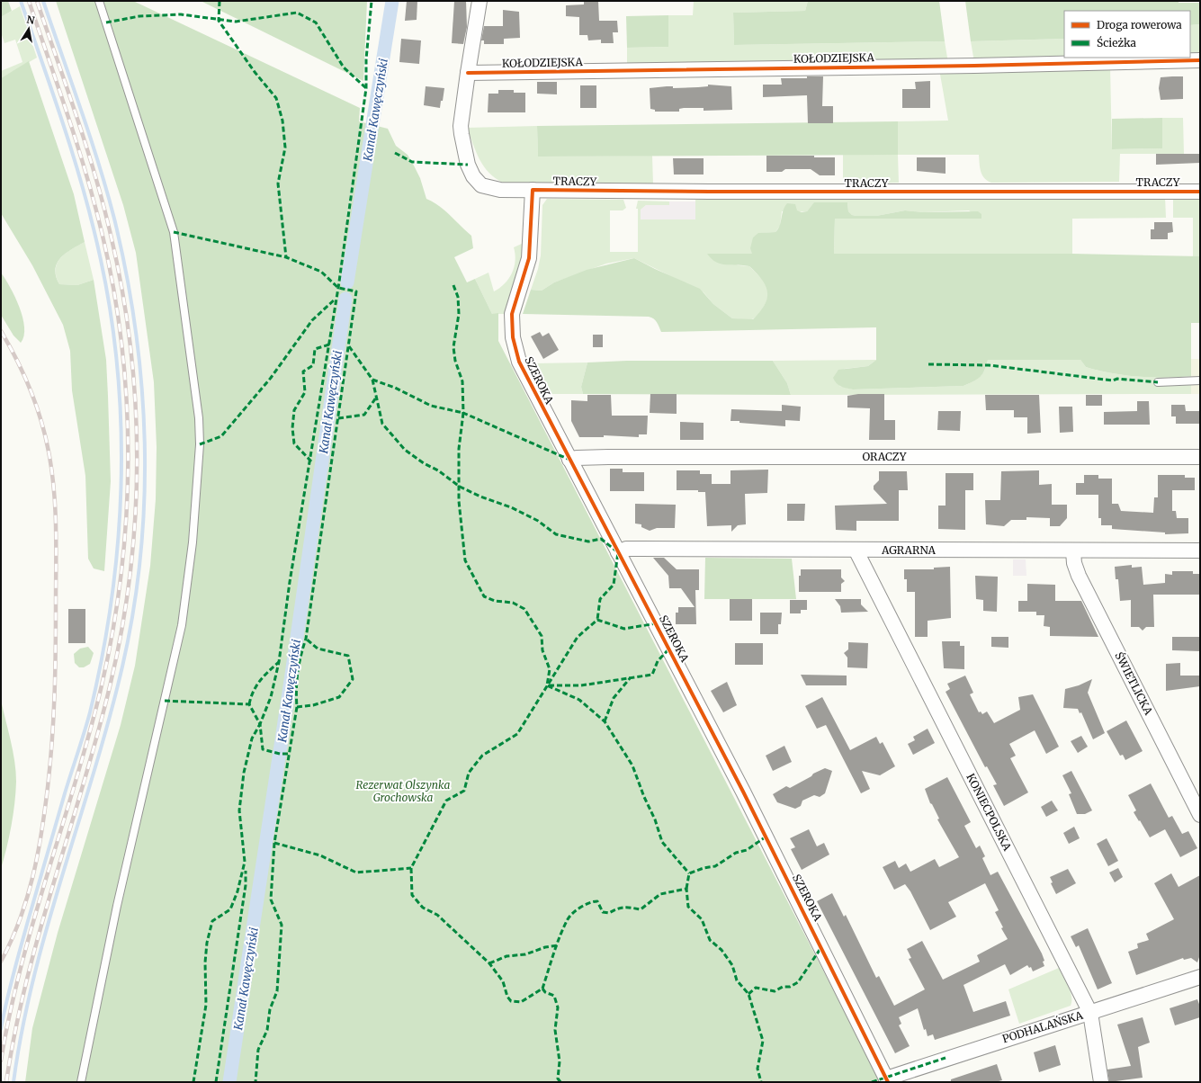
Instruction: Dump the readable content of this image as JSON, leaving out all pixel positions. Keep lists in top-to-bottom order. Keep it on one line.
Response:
{"streets":{"street":["KOŁODZIEJSKA","TRACZY","SZEROKA","ORACZY","AGRARNA","ŚWIETLICKA","KONIECPOLSKA","PODHALAŃSKA"]},"crossings":[["TRACZY","SZEROKA"],["SZEROKA","ORACZY"],["SZEROKA","AGRARNA"],["SZEROKA","PODHALAŃSKA"],["AGRARNA","ŚWIETLICKA"],["AGRARNA","KONIECPOLSKA"],["KONIECPOLSKA","PODHALAŃSKA"]],"water":["Kanał Kawęczyński"],"parks":["Rezerwat Olszynka Grochowska"],"legend":["Droga rowerowa","Ścieżka"],"north":"top"}
